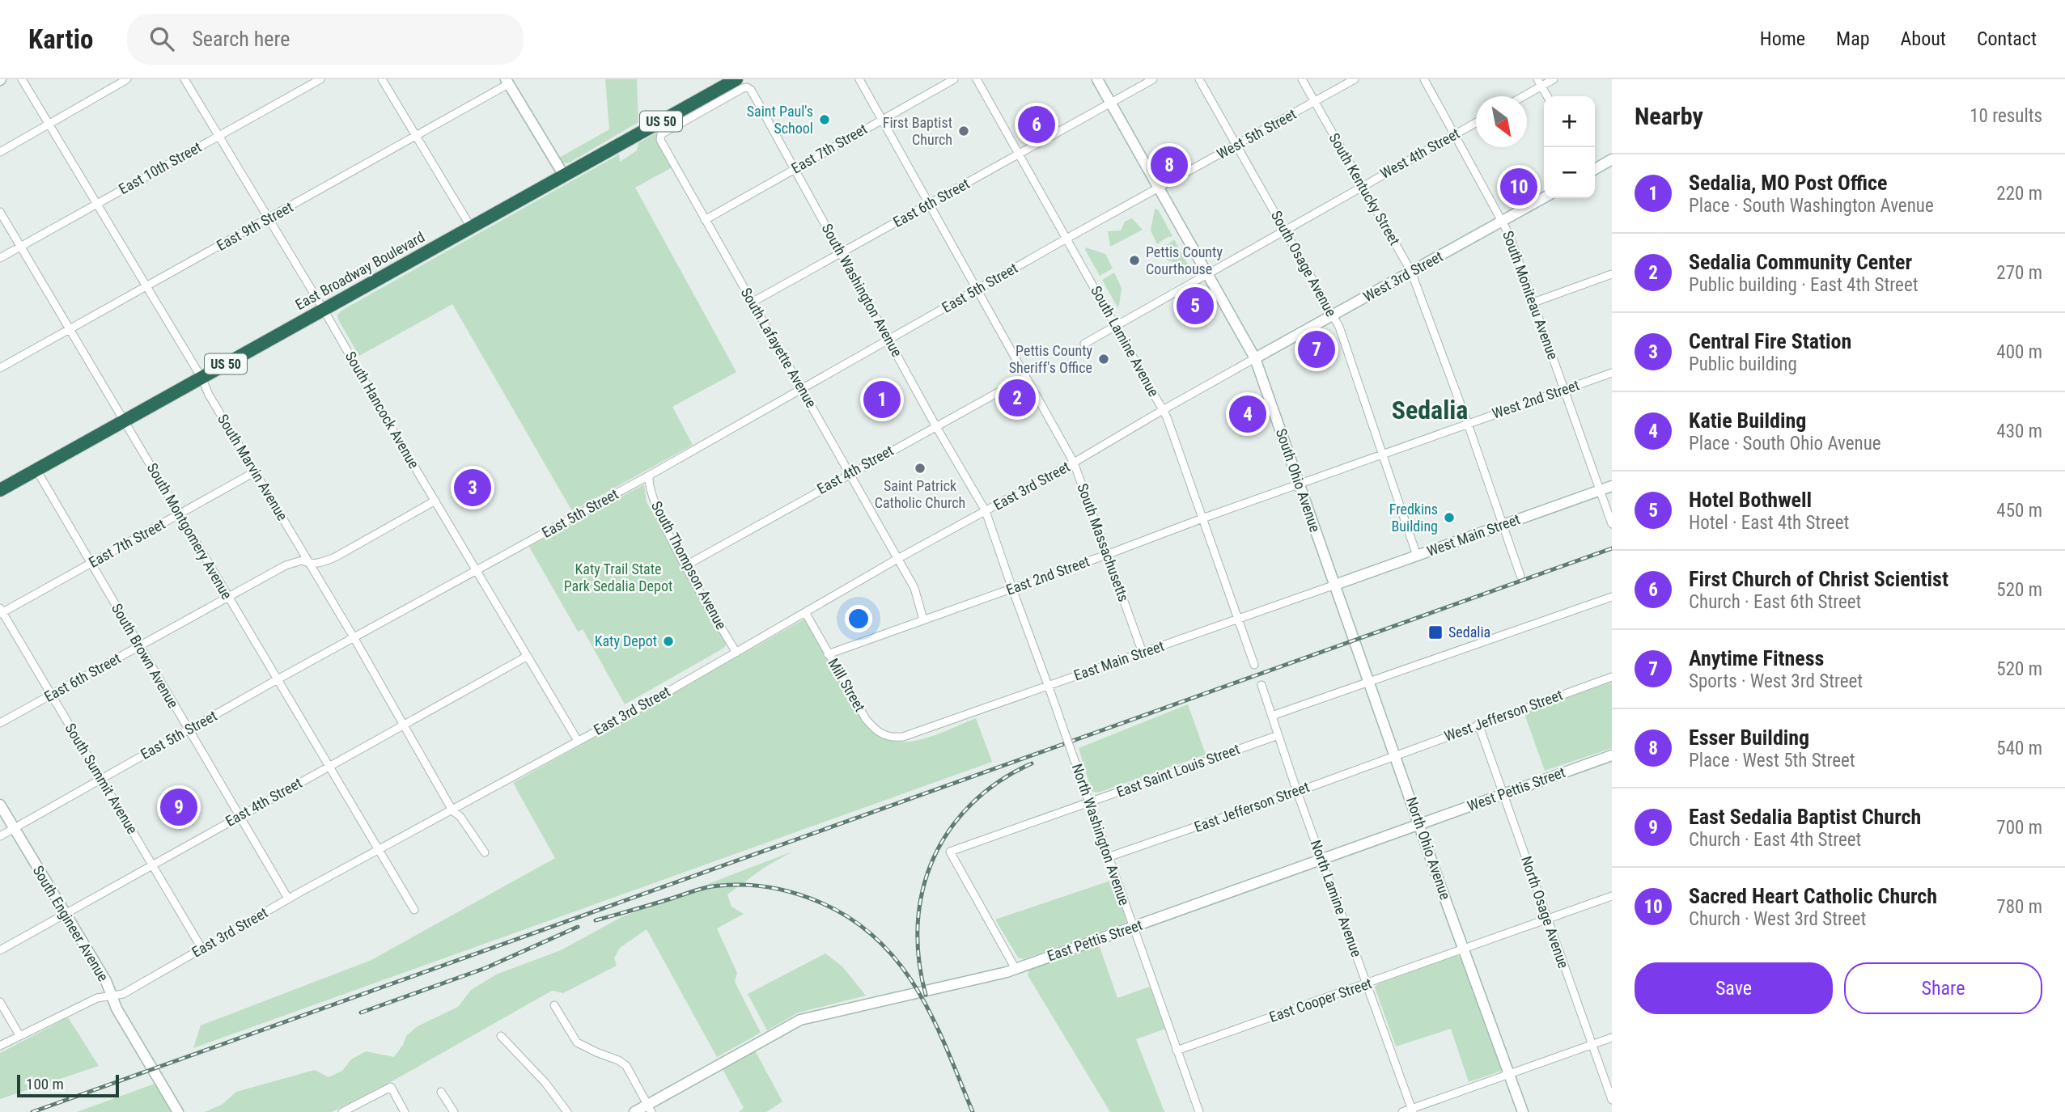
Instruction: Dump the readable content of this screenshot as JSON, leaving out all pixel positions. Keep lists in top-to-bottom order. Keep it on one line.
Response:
{"streets":{"highway":["US 50","East Broadway Boulevard"],"street":["West 5th Street","East 7th Street","West 4th Street","East 10th Street","South Kentucky Street","East 6th Street","East 9th Street","South Osage Avenue","West 3rd Street","East 5th Street","South Washington Avenue","South Moniteau Avenue","South Lamine Avenue","South Lafayette Avenue","West 2nd Street","South Hancock Avenue","South Marvin Avenue","East 4th Street","South Ohio Avenue","East 3rd Street","South Montgomery Avenue","West Main Street","South Massachusetts","South Thompson Avenue","East 2nd Street","South Brown Avenue","East Main Street","Mill Street","West Jefferson Street","East Saint Louis Street","South Summit Avenue","West Pettis Street","East Jefferson Street","North Washington Avenue","North Ohio Avenue","North Lamine Avenue","North Osage Avenue","South Engineer Avenue","East Pettis Street","East Cooper Street"]},"crossings":[["West 5th Street","South Kentucky Street"],["West 5th Street","South Osage Avenue"],["West 5th Street","East 5th Street"],["West 5th Street","South Ohio Avenue"],["East 7th Street","South Washington Avenue"],["East 7th Street","South Lafayette Avenue"],["East 7th Street","South Marvin Avenue"],["East 7th Street","South Montgomery Avenue"],["East 7th Street","South Massachusetts"],["East 7th Street","South Brown Avenue"],["East 7th Street","South Summit Avenue"],["West 4th Street","South Kentucky Street"],["West 4th Street","South Osage Avenue"],["West 4th Street","South Moniteau Avenue"],["West 4th Street","South Ohio Avenue"],["East 10th Street","South Hancock Avenue"],["East 10th Street","South Marvin Avenue"],["East 10th Street","South Montgomery Avenue"],["South Kentucky Street","West 3rd Street"],["South Kentucky Street","West 2nd Street"],["South Kentucky Street","West Main Street"],["East 6th Street","South Washington Avenue"],["East 6th Street","South Lamine Avenue"],["East 6th Street","South Lafayette Avenue"],["East 6th Street","South Hancock Avenue"],["East 6th Street","South Marvin Avenue"],["East 6th Street","South Ohio Avenue"],["East 6th Street","South Montgomery Avenue"],["East 6th Street","South Massachusetts"],["East 6th Street","South Brown Avenue"],["East 6th Street","South Summit Avenue"],["East 9th Street","South Hancock Avenue"],["East 9th Street","South Marvin Avenue"],["East 9th Street","South Montgomery Avenue"],["South Osage Avenue","West 3rd Street"],["South Osage Avenue","West 2nd Street"],["South Osage Avenue","West Main Street"],["East Broadway Boulevard","South Washington Avenue"],["East Broadway Boulevard","South Lafayette Avenue"],["East Broadway Boulevard","South Hancock Avenue"],["East Broadway Boulevard","South Marvin Avenue"],["East Broadway Boulevard","South Montgomery Avenue"],["East Broadway Boulevard","South Brown Avenue"],["West 3rd Street","South Moniteau Avenue"],["West 3rd Street","South Ohio Avenue"],["West 3rd Street","East 3rd Street"],["East 5th Street","South Washington Avenue"],["East 5th Street","South Lamine Avenue"],["East 5th Street","South Lafayette Avenue"],["East 5th Street","South Hancock Avenue"],["East 5th Street","South Marvin Avenue"],["East 5th Street","South Ohio Avenue"],["East 5th Street","South Montgomery Avenue"],["East 5th Street","South Massachusetts"],["East 5th Street","South Thompson Avenue"],["East 5th Street","South Brown Avenue"],["East 5th Street","South Summit Avenue"],["East 5th Street","South Engineer Avenue"],["South Washington Avenue","South Lafayette Avenue"],["South Washington Avenue","East 4th Street"],["South Washington Avenue","East 3rd Street"],["South Washington Avenue","East 2nd Street"],["South Washington Avenue","East Main Street"],["South Washington Avenue","North Washington Avenue"],["South Moniteau Avenue","West 2nd Street"],["South Moniteau Avenue","West Main Street"],["South Lamine Avenue","East 3rd Street"],["South Lamine Avenue","East 2nd Street"],["South Lamine Avenue","East Main Street"],["South Lafayette Avenue","East 4th Street"],["South Lafayette Avenue","East 3rd Street"],["South Lafayette Avenue","East 2nd Street"],["West 2nd Street","South Ohio Avenue"],["West 2nd Street","East 2nd Street"],["South Hancock Avenue","East 4th Street"],["South Hancock Avenue","East 3rd Street"],["South Marvin Avenue","East 4th Street"],["South Marvin Avenue","East 3rd Street"],["East 4th Street","South Montgomery Avenue"],["East 4th Street","South Massachusetts"],["East 4th Street","South Thompson Avenue"],["East 4th Street","South Brown Avenue"],["East 4th Street","South Summit Avenue"],["East 4th Street","South Engineer Avenue"],["South Ohio Avenue","East 3rd Street"],["South Ohio Avenue","West Main Street"],["South Ohio Avenue","East 2nd Street"],["South Ohio Avenue","East Main Street"],["South Ohio Avenue","North Ohio Avenue"],["East 3rd Street","South Montgomery Avenue"],["East 3rd Street","South Massachusetts"],["East 3rd Street","South Thompson Avenue"],["East 3rd Street","South Brown Avenue"],["East 3rd Street","Mill Street"],["East 3rd Street","South Summit Avenue"],["East 3rd Street","South Engineer Avenue"],["West Main Street","East Main Street"],["West Main Street","North Ohio Avenue"],["South Massachusetts","East 2nd Street"],["South Massachusetts","East Main Street"],["East 2nd Street","Mill Street"],["East Main Street","Mill Street"],["East Main Street","North Washington Avenue"],["East Main Street","North Ohio Avenue"],["West Jefferson Street","East Jefferson Street"],["West Jefferson Street","North Ohio Avenue"],["West Jefferson Street","North Osage Avenue"],["East Saint Louis Street","North Washington Avenue"],["East Saint Louis Street","North Lamine Avenue"],["East Saint Louis Street","East Pettis Street"],["West Pettis Street","North Ohio Avenue"],["West Pettis Street","North Osage Avenue"],["West Pettis Street","East Pettis Street"],["East Jefferson Street","North Washington Avenue"],["East Jefferson Street","North Ohio Avenue"],["East Jefferson Street","North Lamine Avenue"],["North Washington Avenue","East Pettis Street"],["North Washington Avenue","East Cooper Street"],["North Ohio Avenue","East Pettis Street"],["North Ohio Avenue","East Cooper Street"],["North Lamine Avenue","East Pettis Street"],["North Lamine Avenue","East Cooper Street"],["North Osage Avenue","East Cooper Street"]],"districts":["Sedalia"],"parks":["Katy Trail State Park Sedalia Depot"],"places":{"other":["Saint Paul's School","First Baptist Church","Pettis County Courthouse","Pettis County Sheriff's Office","Saint Patrick Catholic Church","Fredkins Building","Katy Depot"],"transit":["Sedalia"]},"scale_bar":"100 m","north":"bottom right","page":{"header":"Kartio","search":"Search here","nav":["Home","Map","About","Contact"],"heading":["Nearby","10 results"],"map_buttons":["+","−"],"pins":["6","8","10","5","7","2","1","4","3","9"],"list":[{"mark":"1","name":"Sedalia, MO Post Office","note":"Place · South Washington Avenue","value":"220 m"},{"mark":"2","name":"Sedalia Community Center","note":"Public building · East 4th Street","value":"270 m"},{"mark":"3","name":"Central Fire Station","note":"Public building","value":"400 m"},{"mark":"4","name":"Katie Building","note":"Place · South Ohio Avenue","value":"430 m"},{"mark":"5","name":"Hotel Bothwell","note":"Hotel · East 4th Street","value":"450 m"},{"mark":"6","name":"First Church of Christ Scientist","note":"Church · East 6th Street","value":"520 m"},{"mark":"7","name":"Anytime Fitness","note":"Sports · West 3rd Street","value":"520 m"},{"mark":"8","name":"Esser Building","note":"Place · West 5th Street","value":"540 m"},{"mark":"9","name":"East Sedalia Baptist Church","note":"Church · East 4th Street","value":"700 m"},{"mark":"10","name":"Sacred Heart Catholic Church","note":"Church · West 3rd Street","value":"780 m"}],"buttons":["Save","Share"],"scale":"100 m"}}
